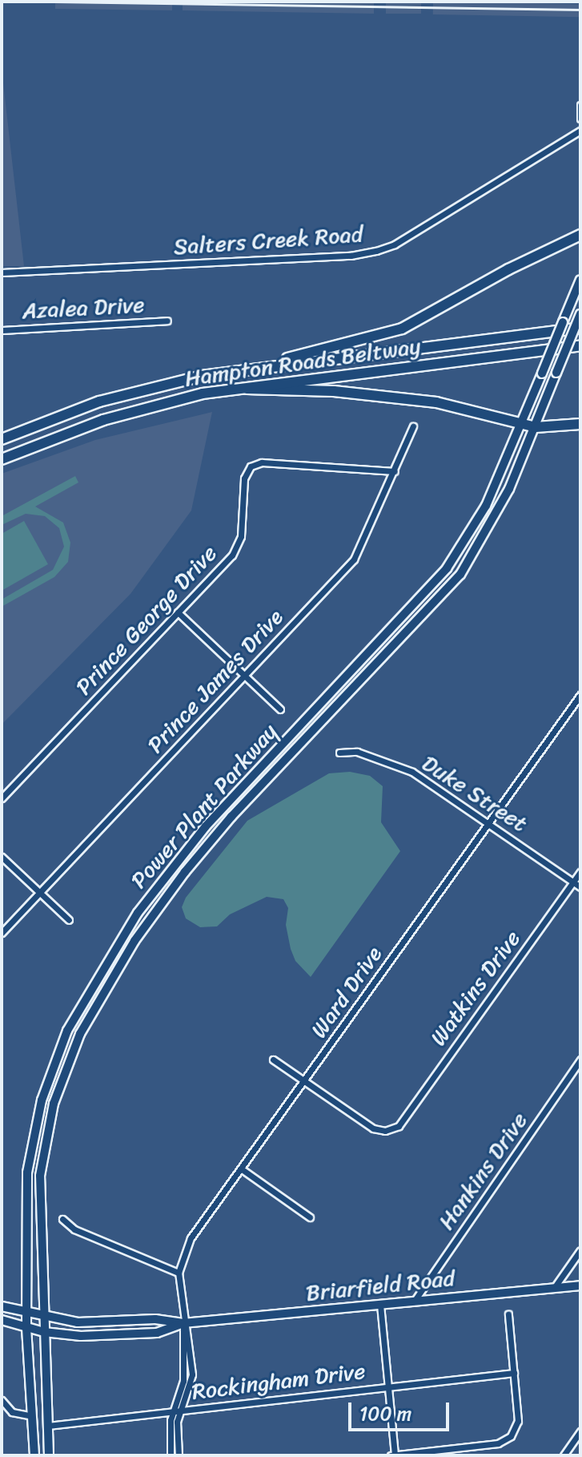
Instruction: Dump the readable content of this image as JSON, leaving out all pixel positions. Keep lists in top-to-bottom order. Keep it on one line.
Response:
{"streets":{"highway":["Hampton Roads Beltway"],"main road":["Power Plant Parkway","Briarfield Road"],"street":["Salters Creek Road","Azalea Drive","Prince George Drive","Prince James Drive","Duke Street","Watkins Drive","Ward Drive","Hankins Drive","Rockingham Drive"]},"crossings":[["Prince George Drive","Prince James Drive"],["Duke Street","Watkins Drive"],["Duke Street","Ward Drive"],["Power Plant Parkway","Briarfield Road"],["Power Plant Parkway","Rockingham Drive"],["Watkins Drive","Ward Drive"],["Ward Drive","Briarfield Road"],["Hankins Drive","Briarfield Road"]],"scale_bar":"100 m"}
